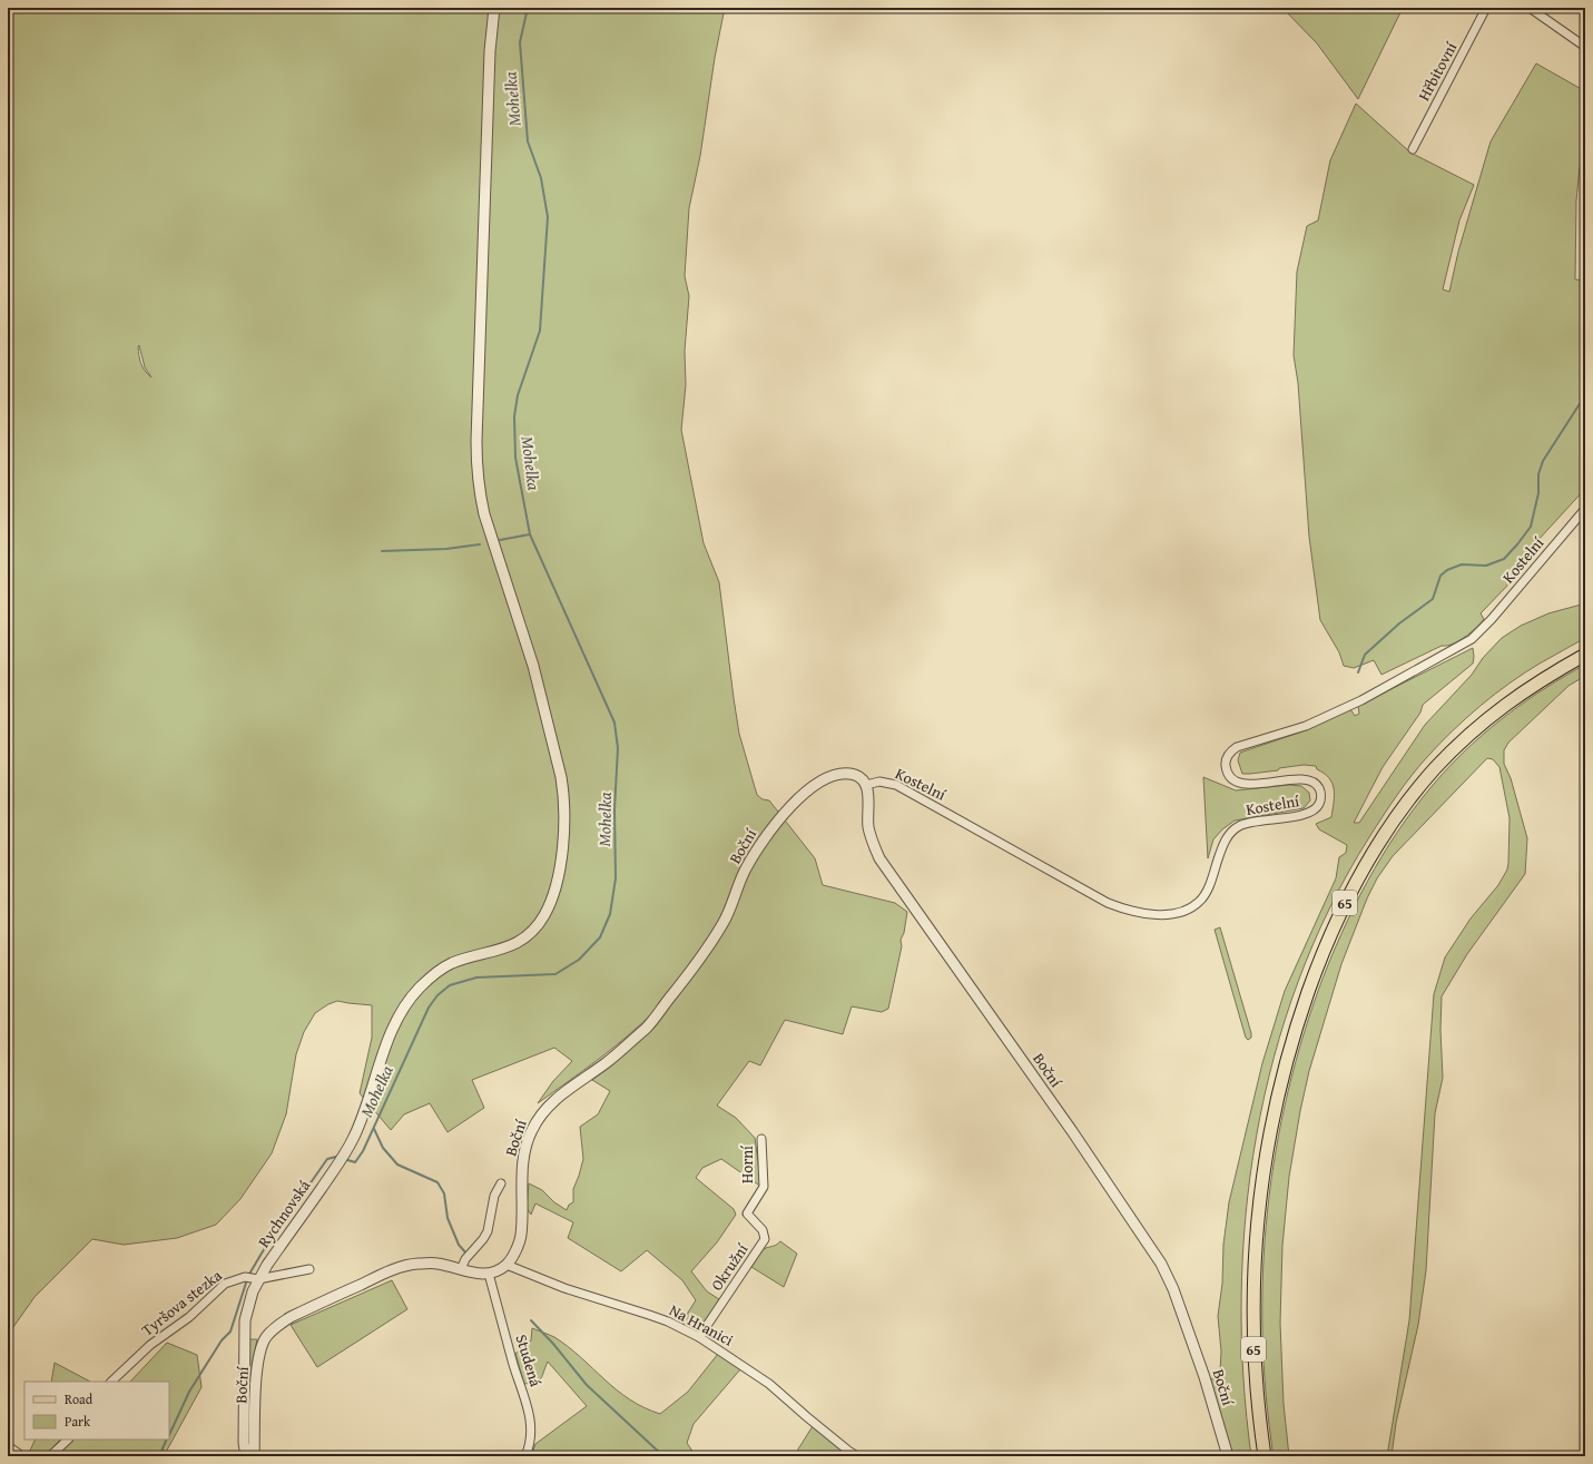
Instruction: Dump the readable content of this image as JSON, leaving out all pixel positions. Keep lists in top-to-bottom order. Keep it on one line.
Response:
{"streets":{"main road":["65"],"street":["Hřbitovní","Kostelní","Boční","Horní","Rychnovská","Okružní","Tyršova stezka","Na Hranici","Studená"]},"crossings":[["Kostelní","Boční"],["Boční","Na Hranici"],["Boční","Studená"],["Horní","Okružní"],["Rychnovská","Tyršova stezka"],["Okružní","Na Hranici"]],"water":["Mohelka"],"legend":["Road","Park"]}
